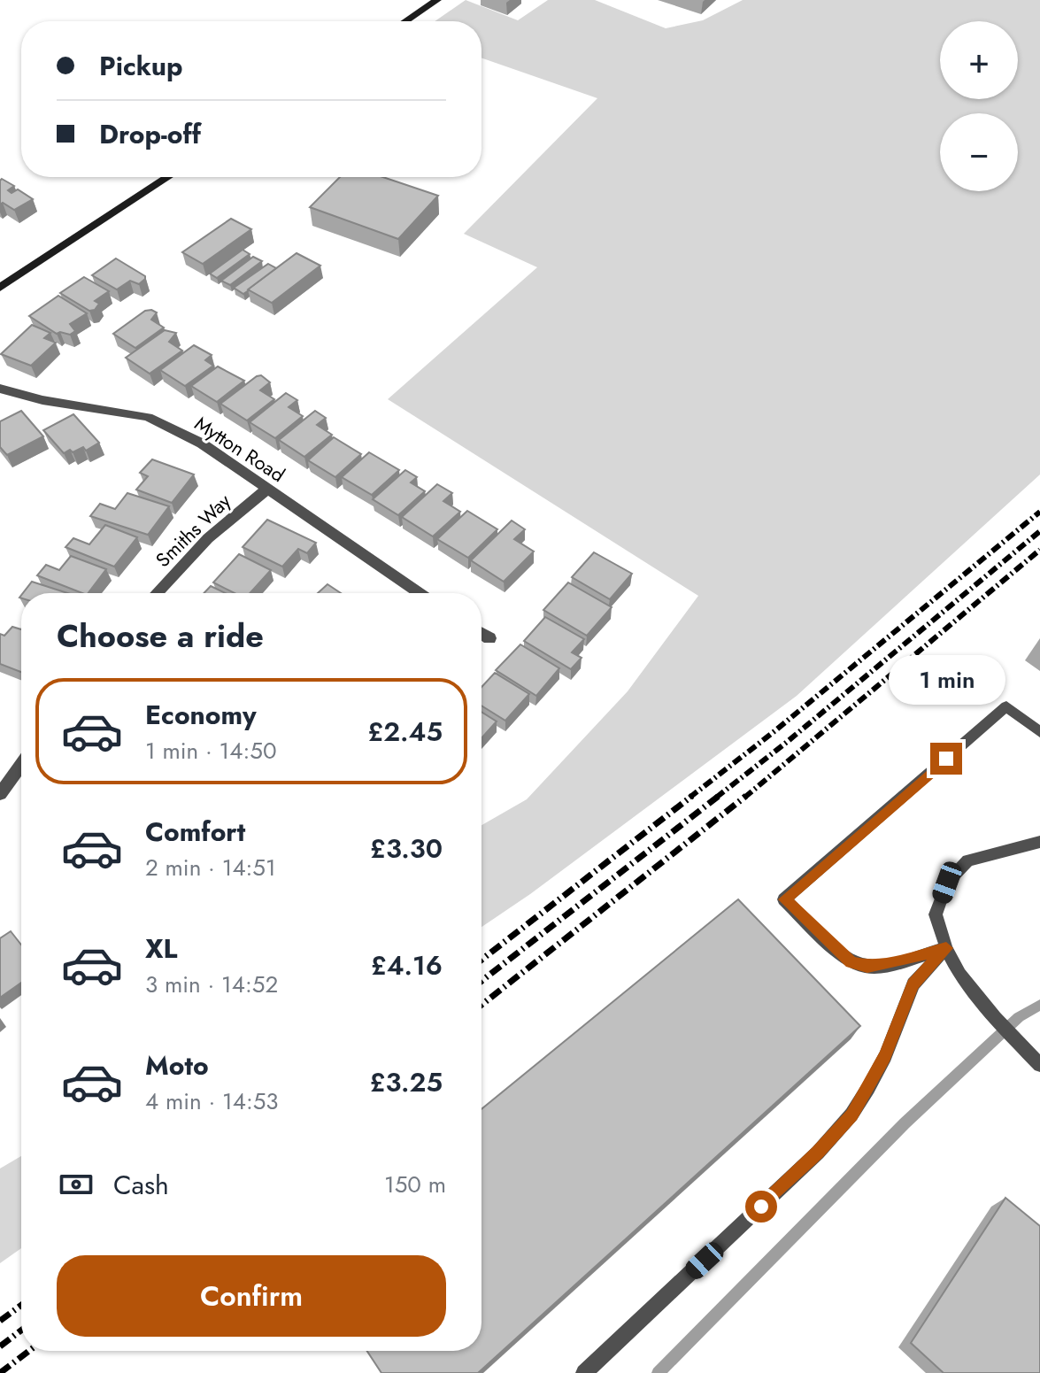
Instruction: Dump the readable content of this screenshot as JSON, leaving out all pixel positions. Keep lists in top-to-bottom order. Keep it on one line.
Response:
{"streets":{"street":["Mytton Road","Smiths Way"]},"crossings":[["Mytton Road","Smiths Way"]],"page":{"map_buttons":["+","−"],"banner":["Pickup","Drop-off"],"heading":"Choose a ride","bubble":"1 min","list":[{"name":"Economy","note":"1 min · 14:50","value":"£2.45"},{"name":"Comfort","note":"2 min · 14:51","value":"£3.30"},{"name":"XL","note":"3 min · 14:52","value":"£4.16"},{"name":"Moto","note":"4 min · 14:53","value":"£3.25"}],"pay":["Cash","150 m"],"buttons":"Confirm"}}
